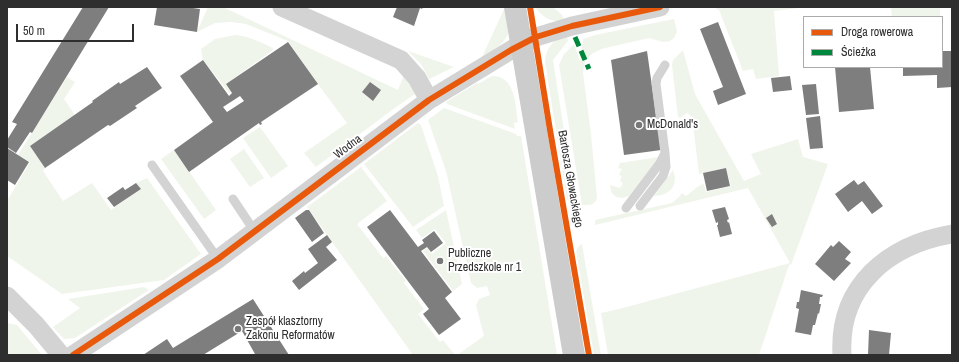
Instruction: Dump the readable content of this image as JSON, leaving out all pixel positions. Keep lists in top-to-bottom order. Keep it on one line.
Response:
{"streets":{"street":["Wodna","Bartosza Głowackiego"]},"crossings":[["Wodna","Bartosza Głowackiego"]],"places":["McDonald's","Publiczne Przedszkole nr 1","Zespół klasztorny Zakonu Reformatów"],"legend":["Droga rowerowa","Ścieżka"],"scale_bar":"50 m"}
